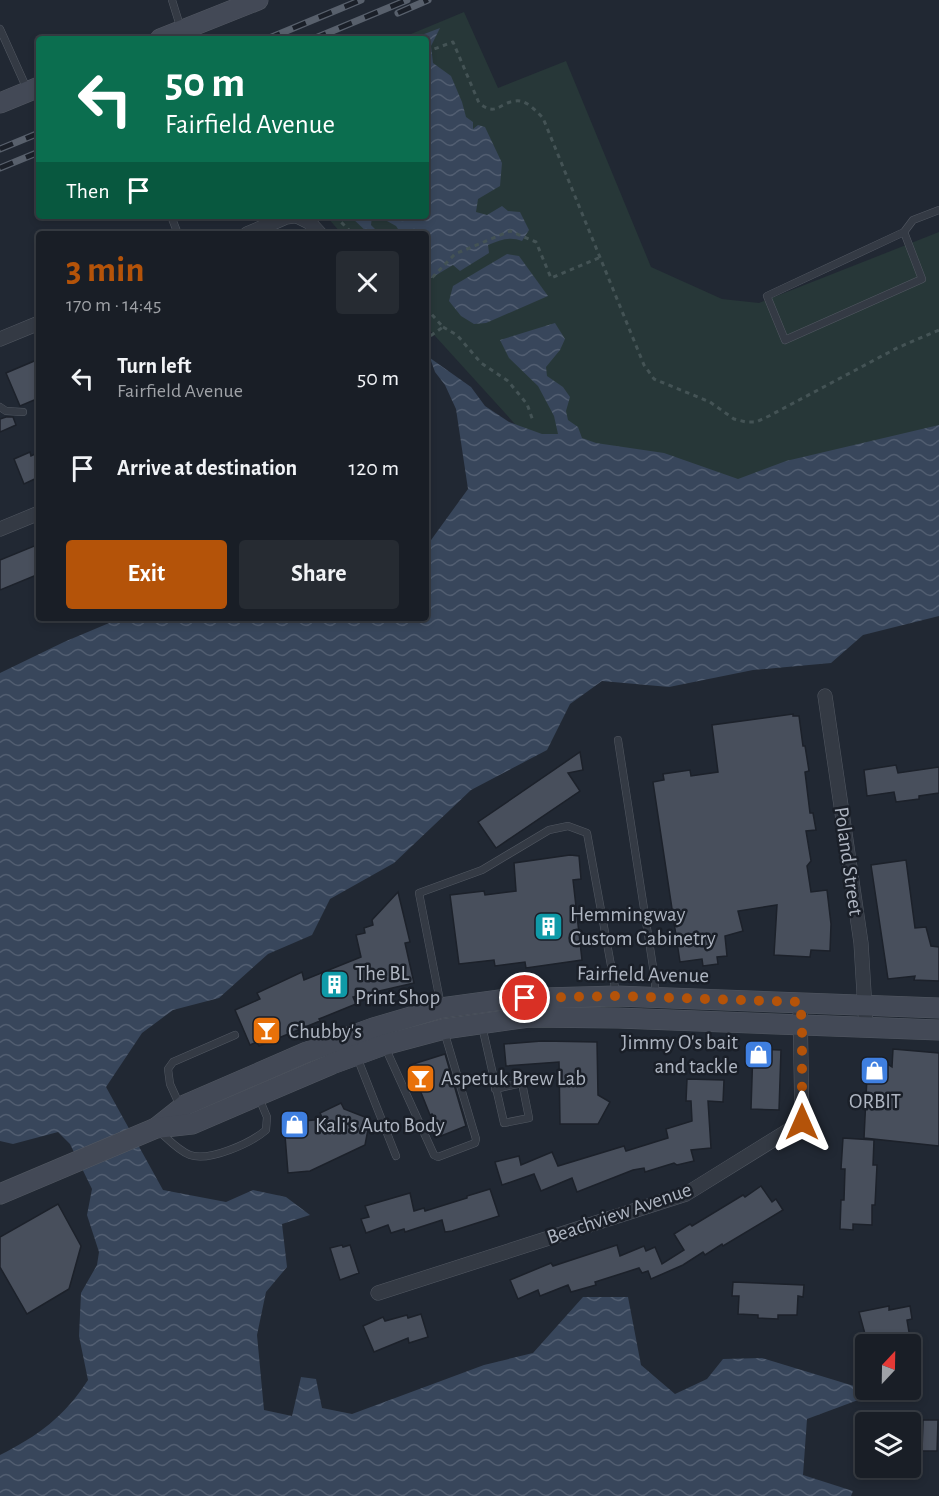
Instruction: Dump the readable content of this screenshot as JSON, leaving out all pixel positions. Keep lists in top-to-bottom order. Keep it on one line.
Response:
{"streets":{"main road":["Fairfield Avenue"],"street":["Poland Street","Beachview Avenue"]},"crossings":[["Poland Street","Fairfield Avenue"],["Fairfield Avenue","Beachview Avenue"]],"places":{"building":["Hemmingway Custom Cabinetry","The BL Print Shop"],"bar":["Chubby's","Aspetuk Brew Lab"],"shop":["Jimmy O's bait and tackle","ORBIT","Kali's Auto Body"]},"north":"top","page":{"turn":["50 m","Fairfield Avenue"],"then":"Then","heading":["3 min","170 m · 14:45"],"list":[{"name":"Turn left","note":"Fairfield Avenue","value":"50 m"},{"name":"Arrive at destination","value":"120 m"}],"buttons":["Exit","Share"]}}
